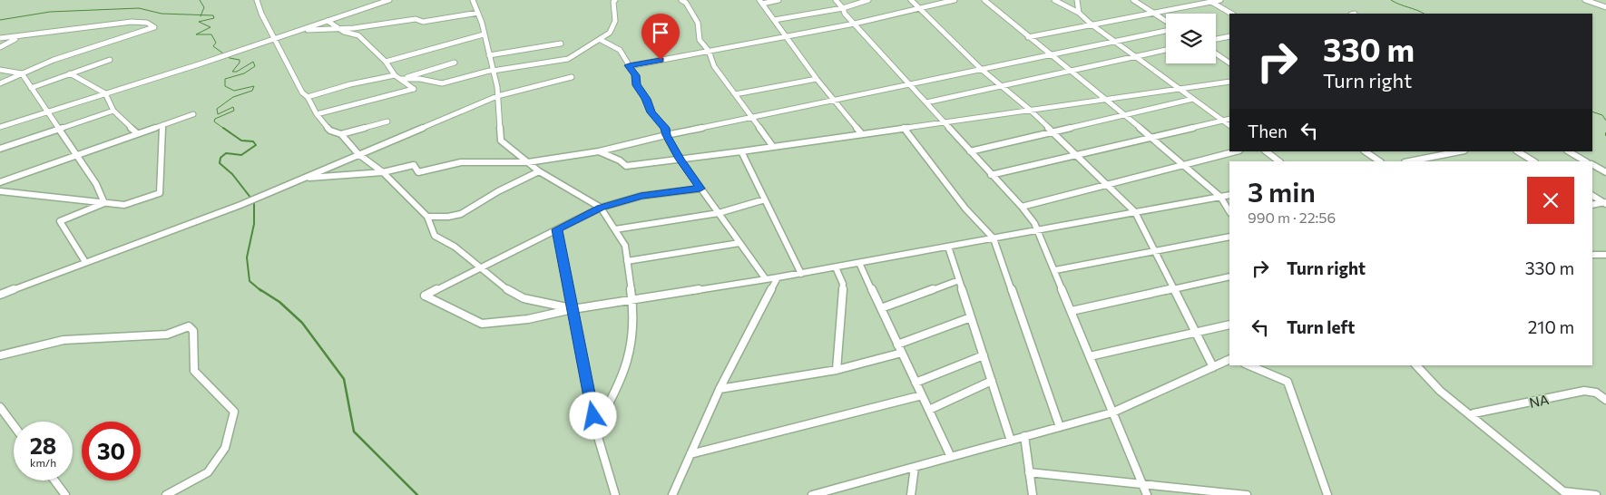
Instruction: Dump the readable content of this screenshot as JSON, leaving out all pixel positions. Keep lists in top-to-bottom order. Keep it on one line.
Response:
{"streets":{"street":["NA"]},"page":{"turn":["330 m","Turn right"],"then":"Then","heading":["3 min","990 m · 22:56"],"list":[{"name":"Turn right","value":"330 m"},{"name":"Turn left","value":"210 m"}],"speed":"28 km/h","limit":"30"}}
